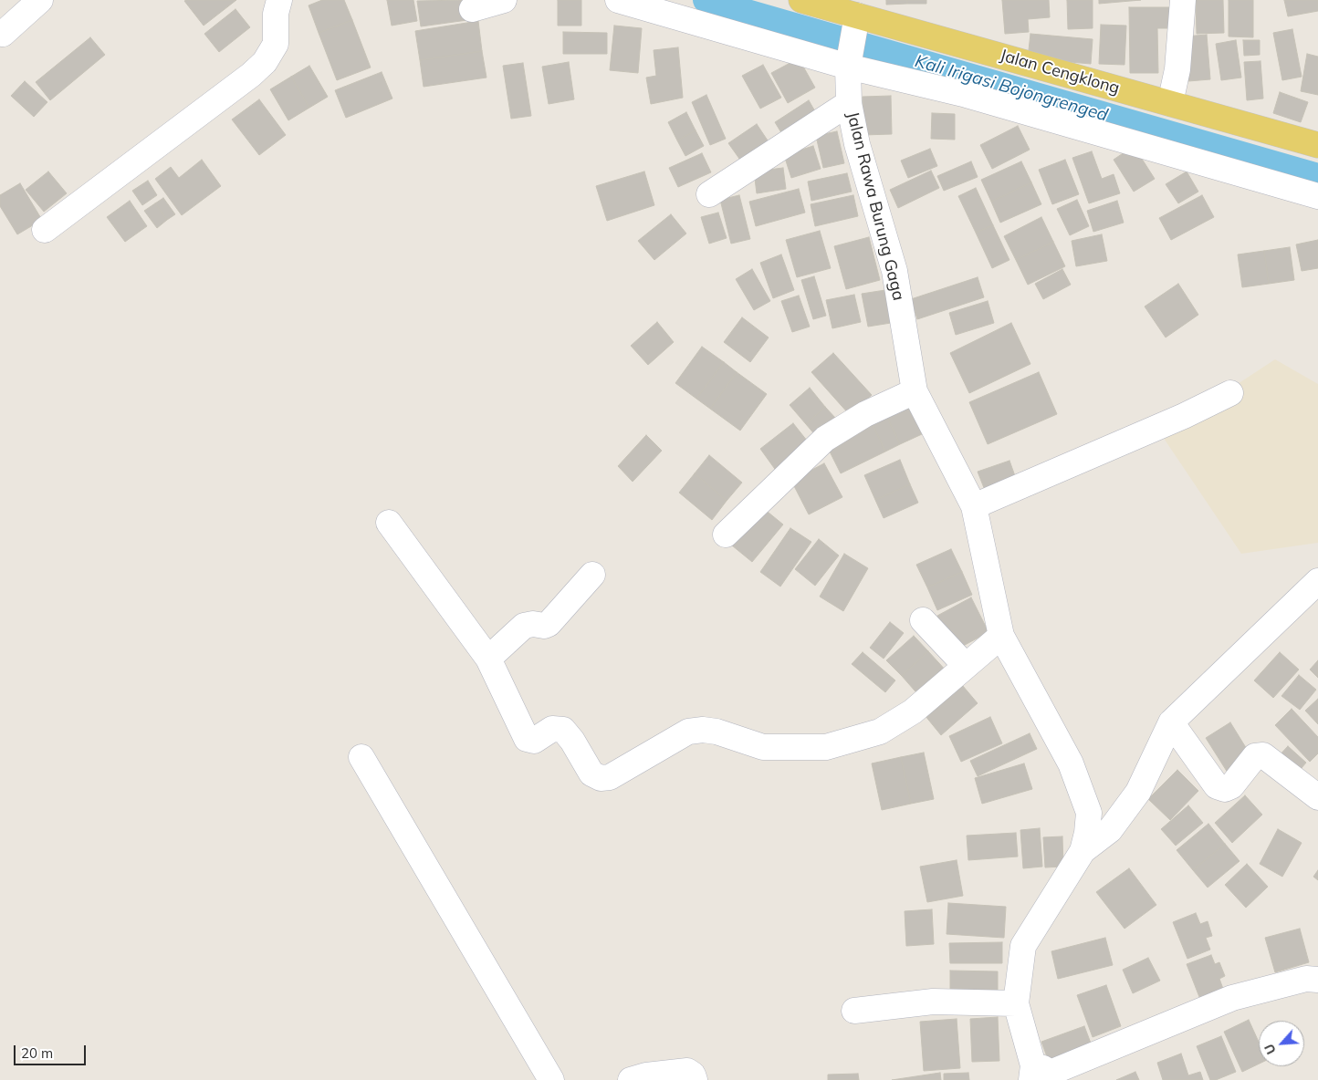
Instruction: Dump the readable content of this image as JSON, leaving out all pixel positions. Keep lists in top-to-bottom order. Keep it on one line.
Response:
{"streets":{"main road":["Jalan Cengklong"],"street":["Jalan Rawa Burung Gaga"]},"crossings":[["Jalan Cengklong","Jalan Rawa Burung Gaga"]],"water":["Kali Irigasi Bojongrenged"],"scale_bar":"20 m","north":"bottom left"}
